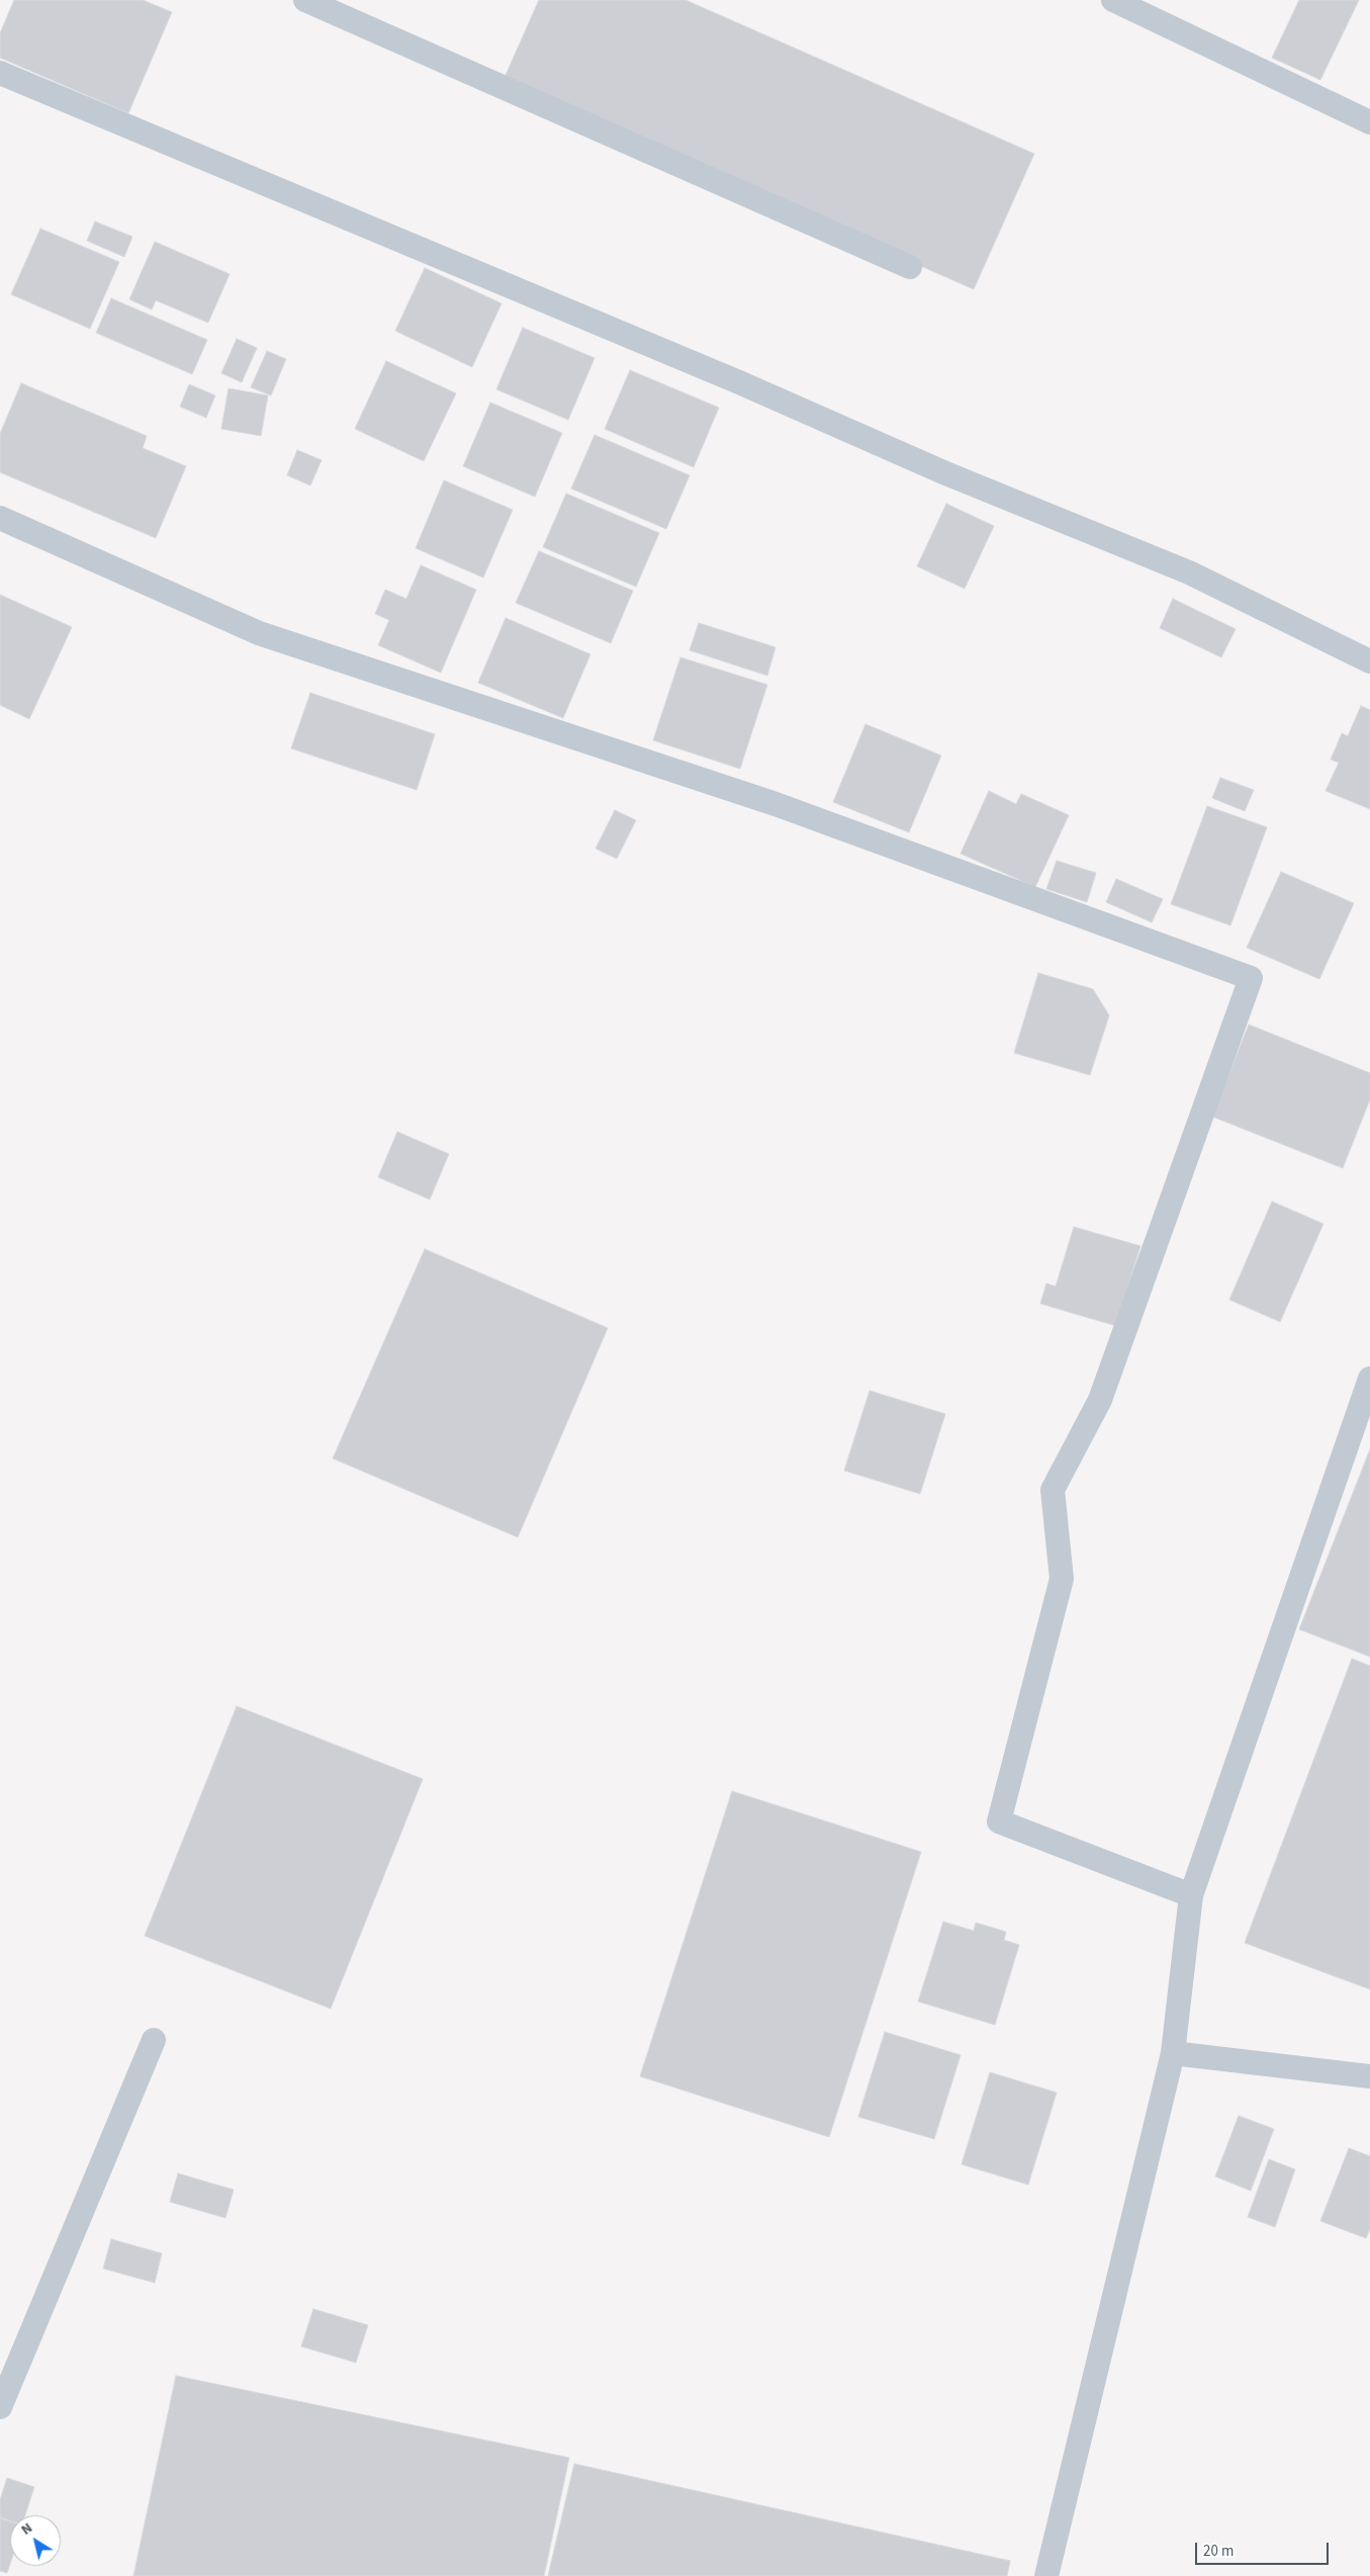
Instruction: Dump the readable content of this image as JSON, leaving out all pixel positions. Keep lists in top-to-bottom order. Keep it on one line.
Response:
{"scale_bar":"20 m","north":"top left"}
